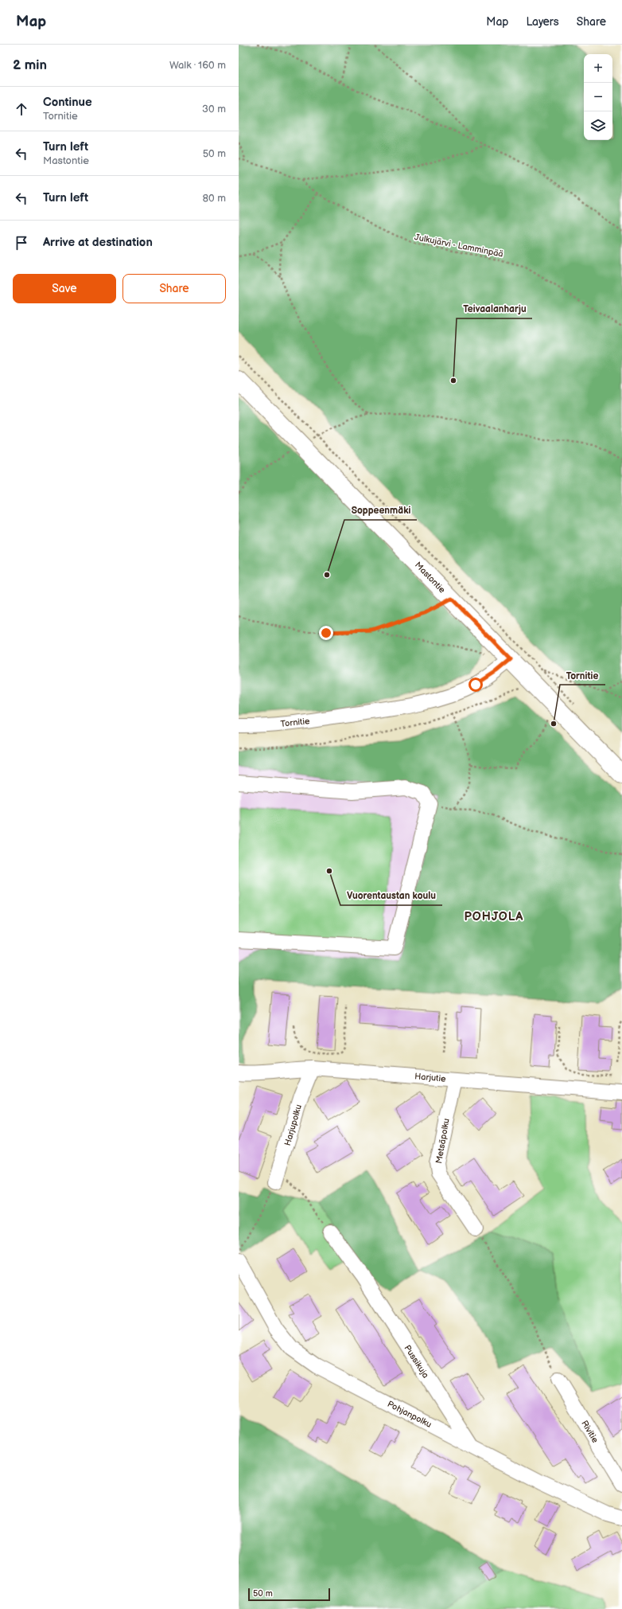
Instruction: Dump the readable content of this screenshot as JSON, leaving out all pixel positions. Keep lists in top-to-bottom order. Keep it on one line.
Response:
{"streets":{"main road":["Mastontie"],"street":["Tornitie","Harjutie","Harjupolku","Metsäpolku","Pussikuja","Pohjanpolku","Rivitie"],"path":["Julkujärvi - Lamminpää"]},"crossings":[["Mastontie","Tornitie"],["Harjutie","Harjupolku"],["Harjutie","Metsäpolku"],["Pussikuja","Pohjanpolku"]],"districts":["POHJOLA"],"places":["Teivaalanharju","Soppeenmäki","Tornitie","Vuorentaustan koulu"],"scale_bar":"50 m","page":{"header":"Map","nav":["Map","Layers","Share"],"heading":["2 min","Walk · 160 m"],"map_buttons":["+","−"],"list":[["Continue","Tornitie","30 m"],["Turn left","Mastontie","50 m"],["Turn left","80 m"],"Arrive at destination"],"buttons":["Save","Share"],"scale":"50 m"}}
